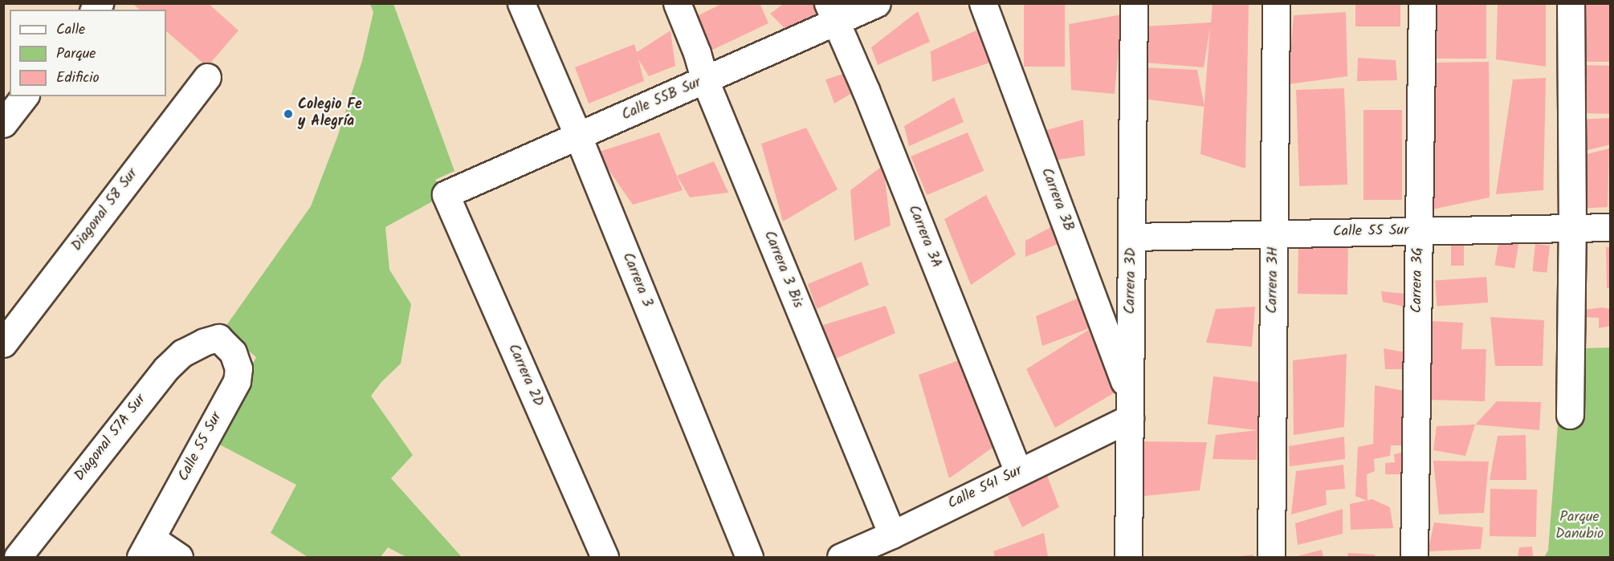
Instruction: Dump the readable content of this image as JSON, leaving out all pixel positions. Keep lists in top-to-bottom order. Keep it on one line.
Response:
{"streets":{"street":["Calle 55B Sur","Carrera 3B","Diagonal 58 Sur","Calle 55 Sur","Carrera 3A","Carrera 3 Bis","Carrera 3","Carrera 3H","Carrera 3G","Carrera 3D","Carrera 2D","Diagonal 57A Sur","Calle 54I Sur"]},"crossings":[["Calle 55B Sur","Carrera 3A"],["Calle 55B Sur","Carrera 3 Bis"],["Calle 55B Sur","Carrera 3"],["Calle 55B Sur","Carrera 2D"],["Carrera 3B","Carrera 3D"],["Carrera 3B","Calle 54I Sur"],["Calle 55 Sur","Carrera 3H"],["Calle 55 Sur","Carrera 3G"],["Calle 55 Sur","Carrera 3D"],["Calle 55 Sur","Diagonal 57A Sur"],["Carrera 3A","Calle 54I Sur"],["Carrera 3 Bis","Calle 54I Sur"],["Carrera 3D","Calle 54I Sur"]],"parks":["Parque Danubio"],"places":["Colegio Fe y Alegría"],"legend":["Calle","Parque","Edificio"]}
